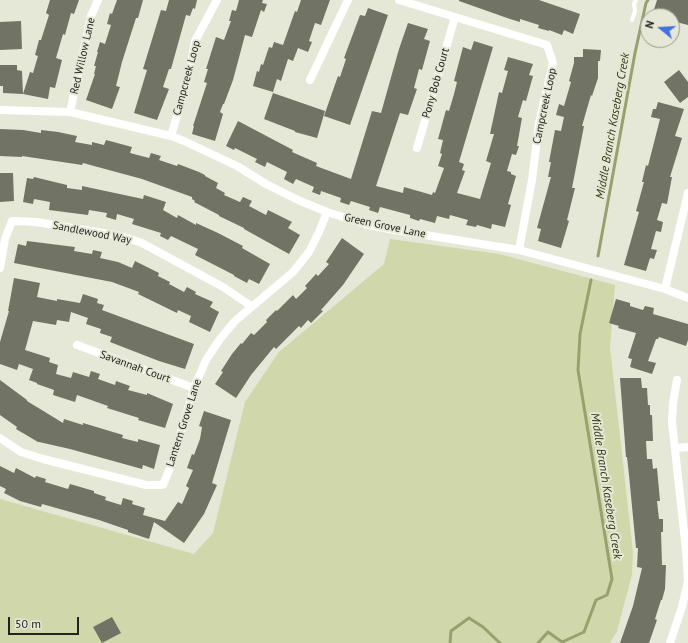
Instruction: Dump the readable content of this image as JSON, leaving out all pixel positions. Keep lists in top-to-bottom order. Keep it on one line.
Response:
{"streets":{"street":["Red Willow Lane","Campcreek Loop","Pony Bob Court","Green Grove Lane","Sandlewood Way","Savannah Court","Lantern Grove Lane"]},"crossings":[["Red Willow Lane","Green Grove Lane"],["Campcreek Loop","Pony Bob Court"],["Campcreek Loop","Green Grove Lane"],["Green Grove Lane","Lantern Grove Lane"],["Sandlewood Way","Lantern Grove Lane"],["Savannah Court","Lantern Grove Lane"]],"water":["Middle Branch Kaseberg Creek"],"scale_bar":"50 m","north":"left"}
